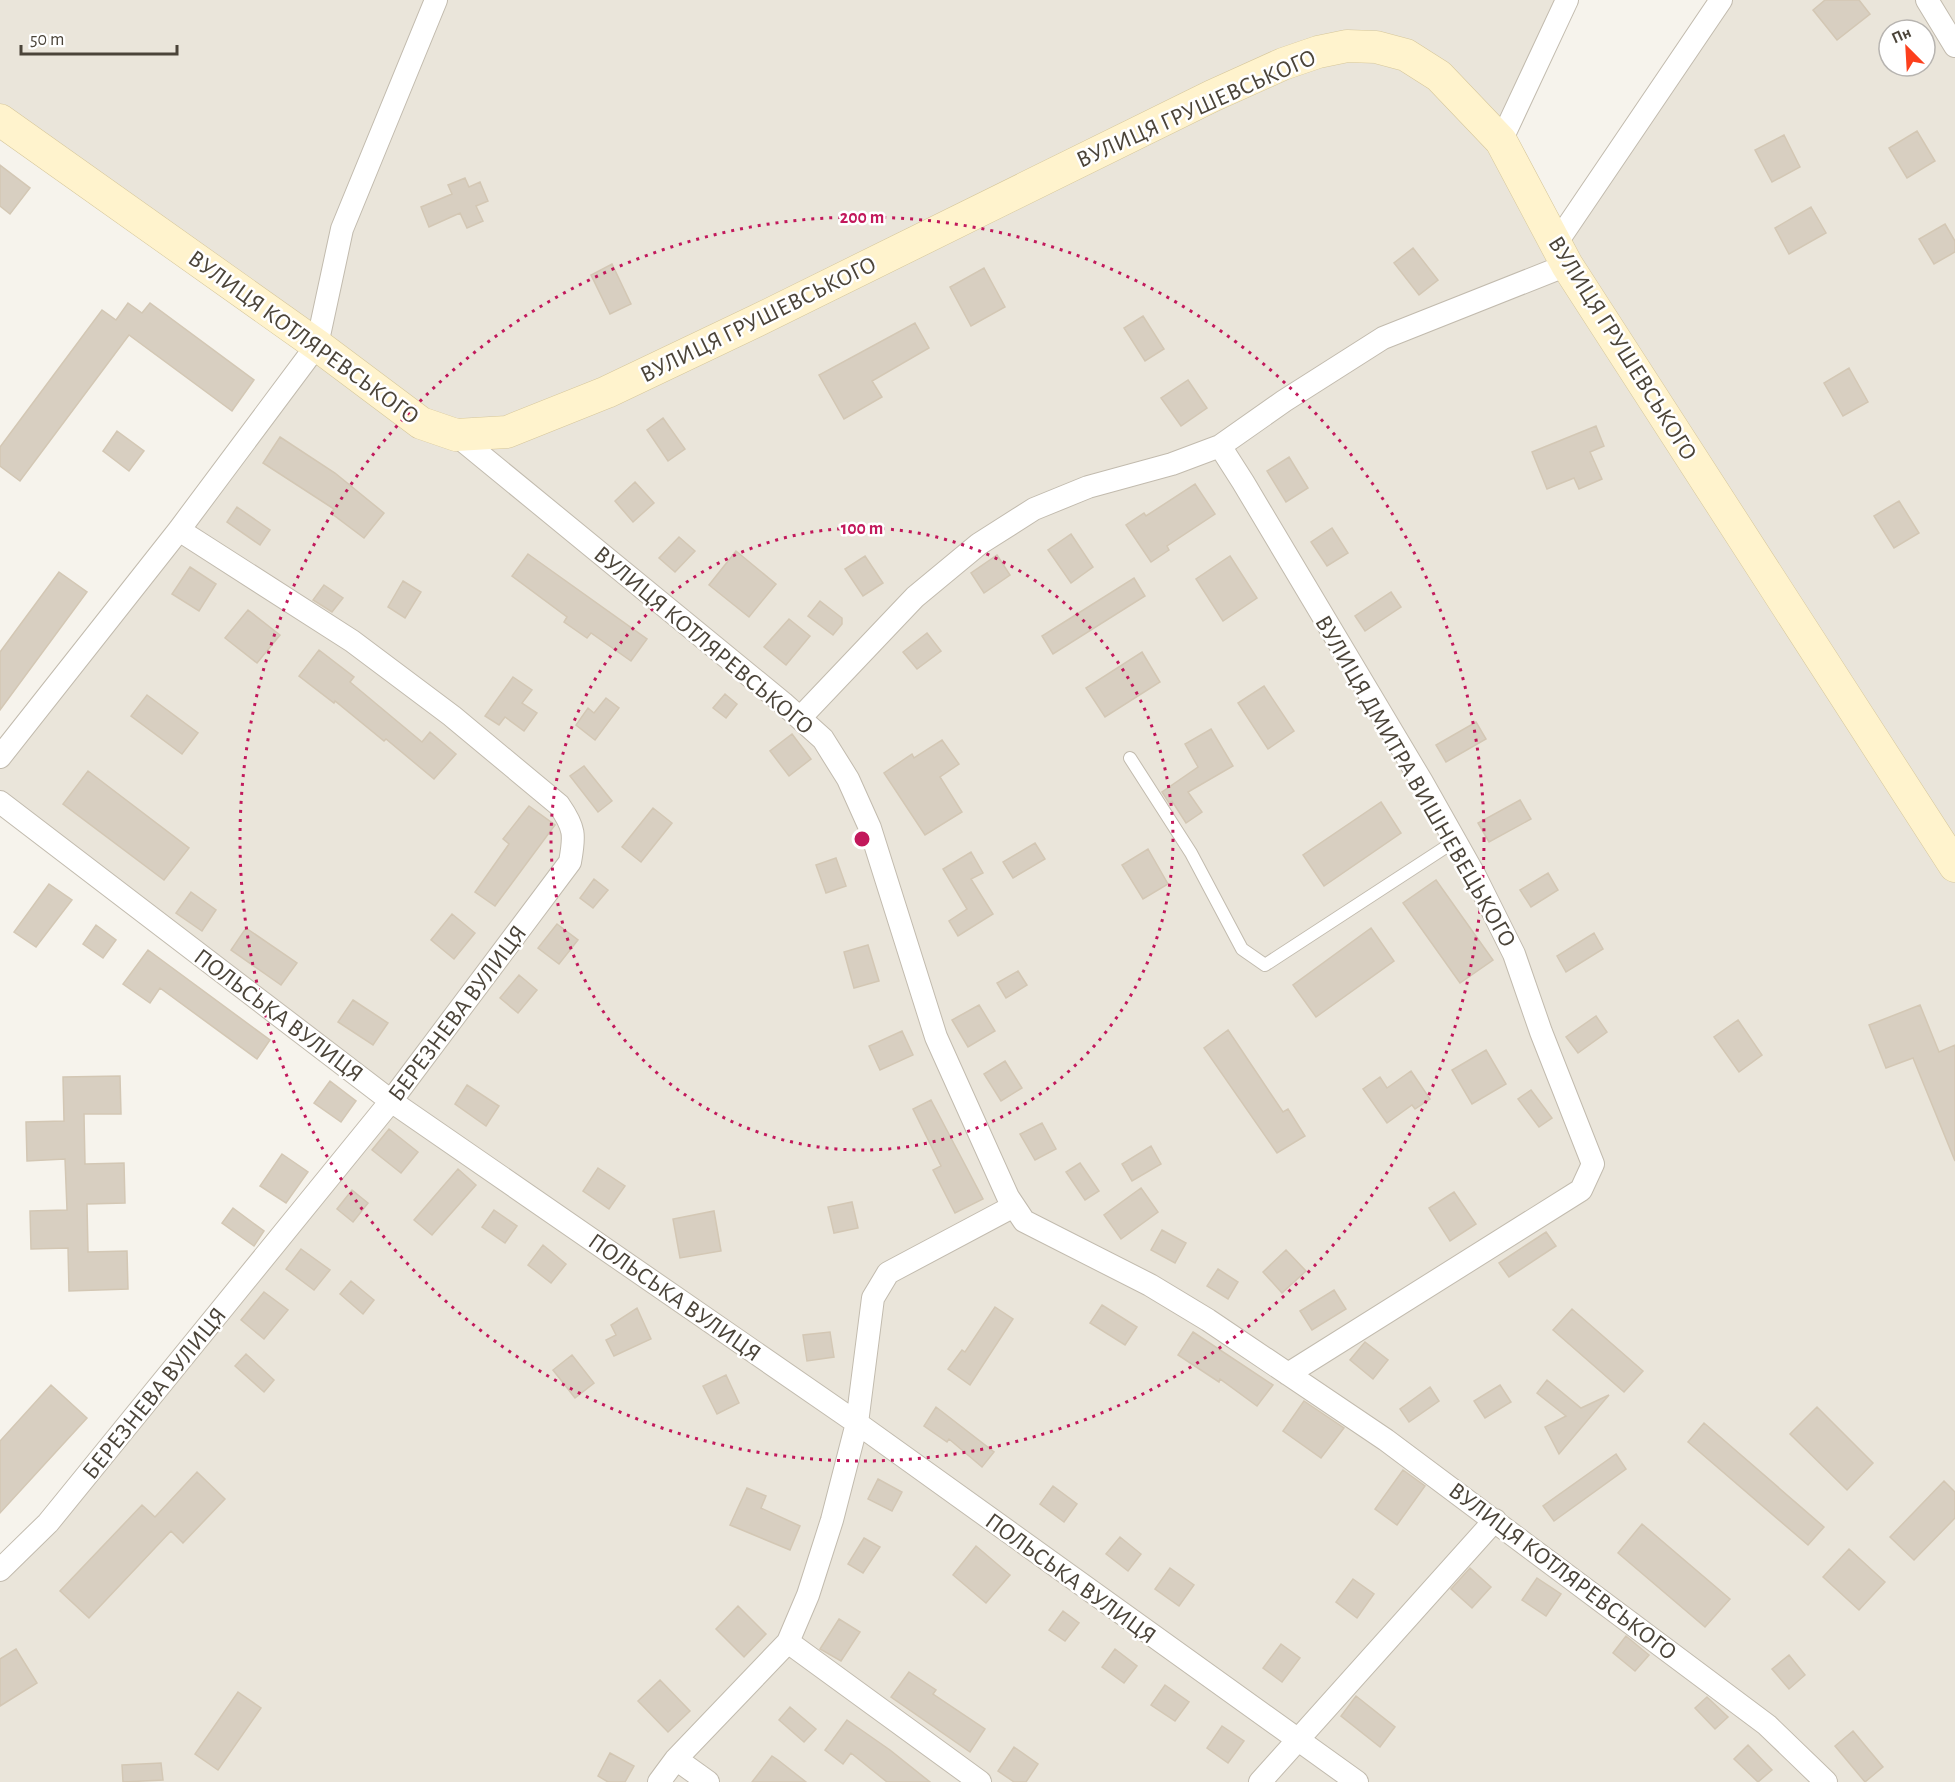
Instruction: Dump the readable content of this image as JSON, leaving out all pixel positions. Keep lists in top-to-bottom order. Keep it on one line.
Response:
{"streets":{"main road":["ВУЛИЦЯ ГРУШЕВСЬКОГО","ВУЛИЦЯ КОТЛЯРЕВСЬКОГО"],"street":["ВУЛИЦЯ ДМИТРА ВИШНЕВЕЦЬКОГО","БЕРЕЗНЕВА ВУЛИЦЯ","ПОЛЬСЬКА ВУЛИЦЯ"]},"crossings":[["ВУЛИЦЯ ГРУШЕВСЬКОГО","ВУЛИЦЯ КОТЛЯРЕВСЬКОГО"],["ВУЛИЦЯ КОТЛЯРЕВСЬКОГО","ВУЛИЦЯ ДМИТРА ВИШНЕВЕЦЬКОГО"],["БЕРЕЗНЕВА ВУЛИЦЯ","ПОЛЬСЬКА ВУЛИЦЯ"]],"scale_bar":"50 m","north":"top left","rings":["200 m","100 m"]}
